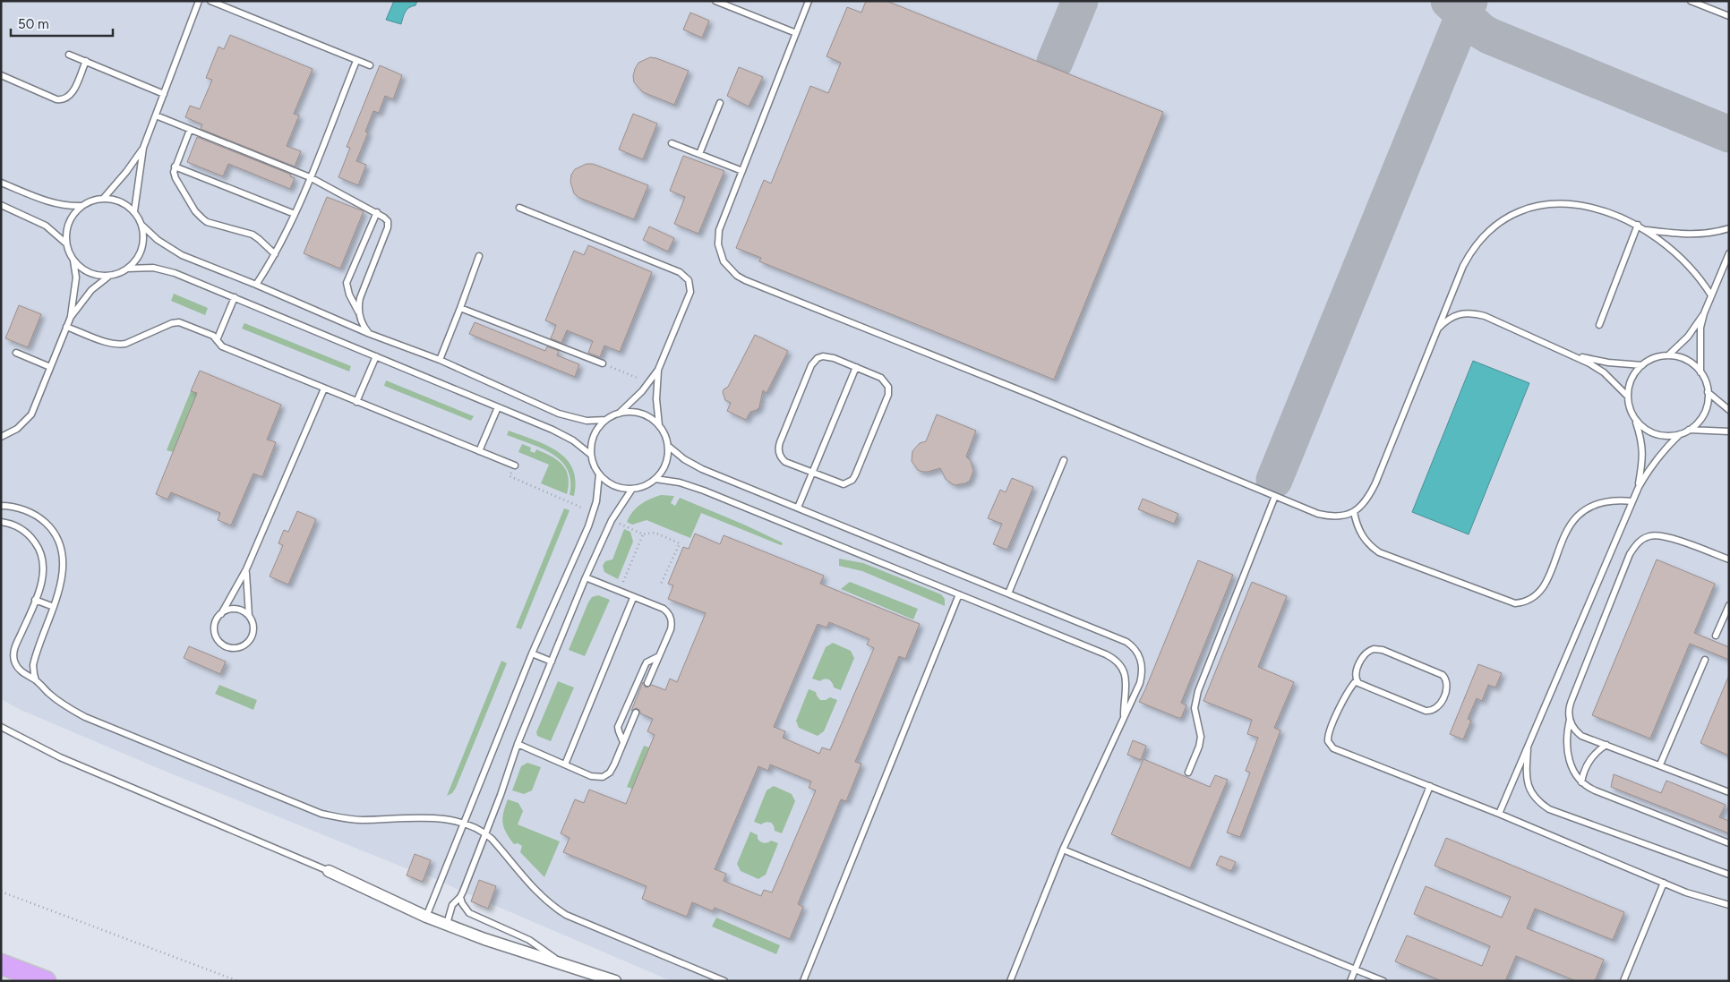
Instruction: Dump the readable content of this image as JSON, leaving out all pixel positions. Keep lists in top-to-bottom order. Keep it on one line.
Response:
{"scale_bar":"50 m"}
